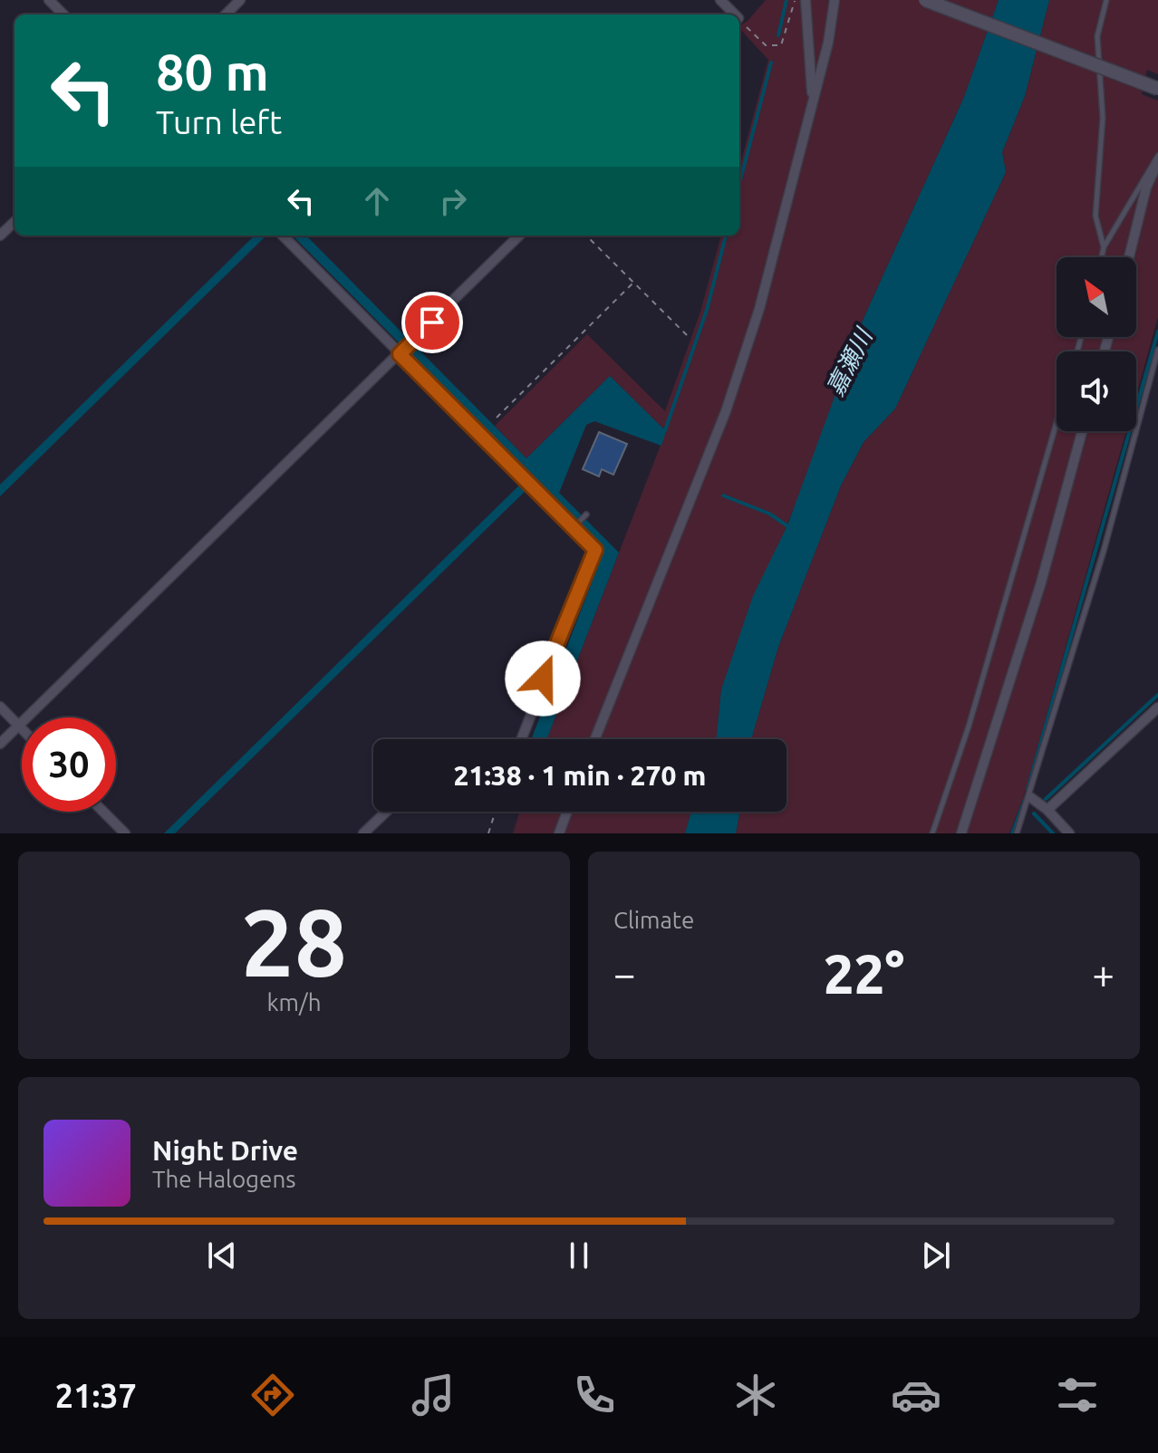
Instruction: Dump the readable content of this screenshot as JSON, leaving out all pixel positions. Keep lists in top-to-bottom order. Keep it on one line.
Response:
{"water":["嘉瀬川"],"north":"top left","page":{"turn":["80 m","Turn left"],"limit":"30","trip":"21:38 · 1 min · 270 m","tile":[["28","km/h"],"Climate"],"heat":["−","22°","+"],"song":["Night Drive","The Halogens"],"tabs":"21:37"}}
